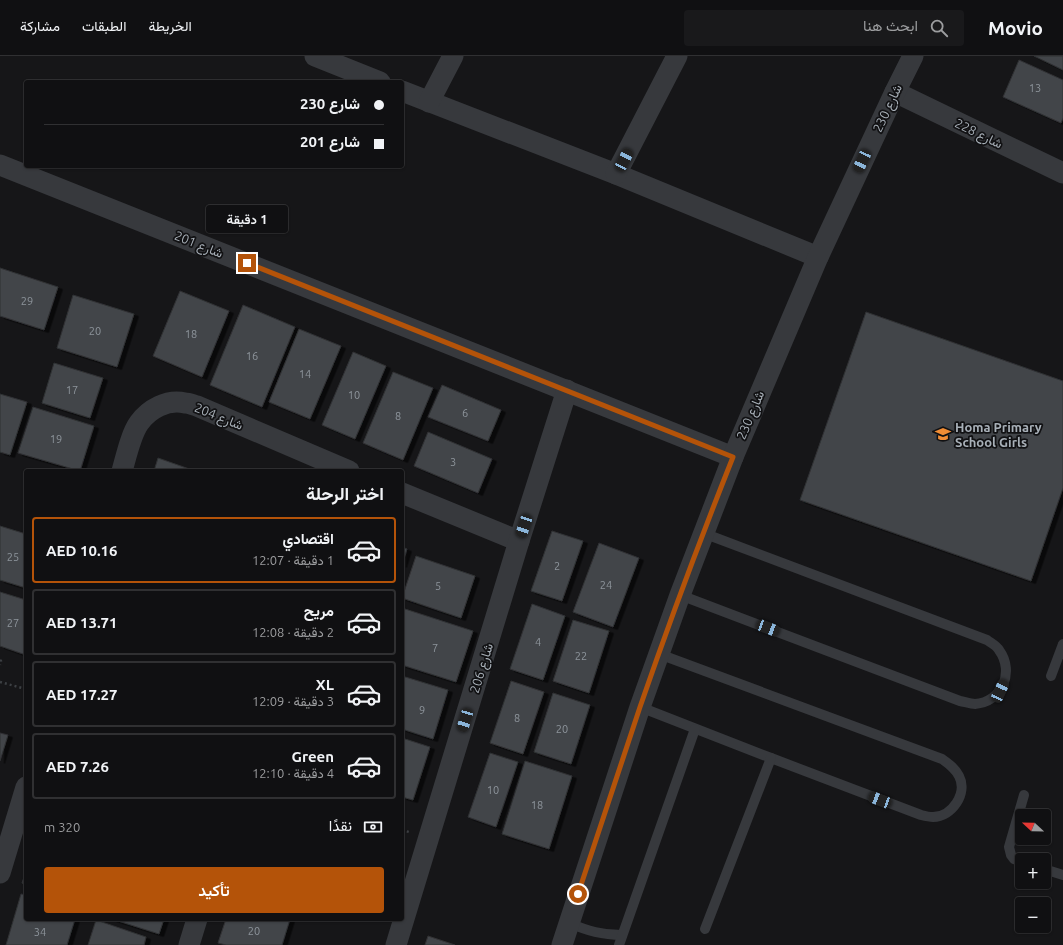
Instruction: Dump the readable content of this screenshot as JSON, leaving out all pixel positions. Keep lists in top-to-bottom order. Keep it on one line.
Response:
{"streets":{"street":["شارع 230","شارع 228","شارع 201","شارع 204","شارع 206"]},"crossings":[["شارع 230","شارع 228"],["شارع 230","شارع 201"],["شارع 201","شارع 206"]],"places":{"school or university":["Homa Primary School Girls"]},"house_numbers":["13","29","20","18","16","14","17","10","6","8","19","3","25","2","24","5","27","4","7","22","9","8","20","10","18","20","34"],"north":"left","page":{"header":"Movio","search":"ابحث هنا","nav":["الخريطة","الطبقات","مشاركة"],"banner":["شارع 230","شارع 201"],"bubble":"1 دقيقة","heading":"اختر الرحلة","list":[{"name":"اقتصادي","note":"1 دقيقة · 12:07","value":"AED 10.16"},{"name":"مريح","note":"2 دقيقة · 12:08","value":"AED 13.71"},{"name":"XL","note":"3 دقيقة · 12:09","value":"AED 17.27"},{"name":"Green","note":"4 دقيقة · 12:10","value":"AED 7.26"}],"pay":["نقدًا","320 m"],"map_buttons":["+","−"],"buttons":"تأكيد"}}
